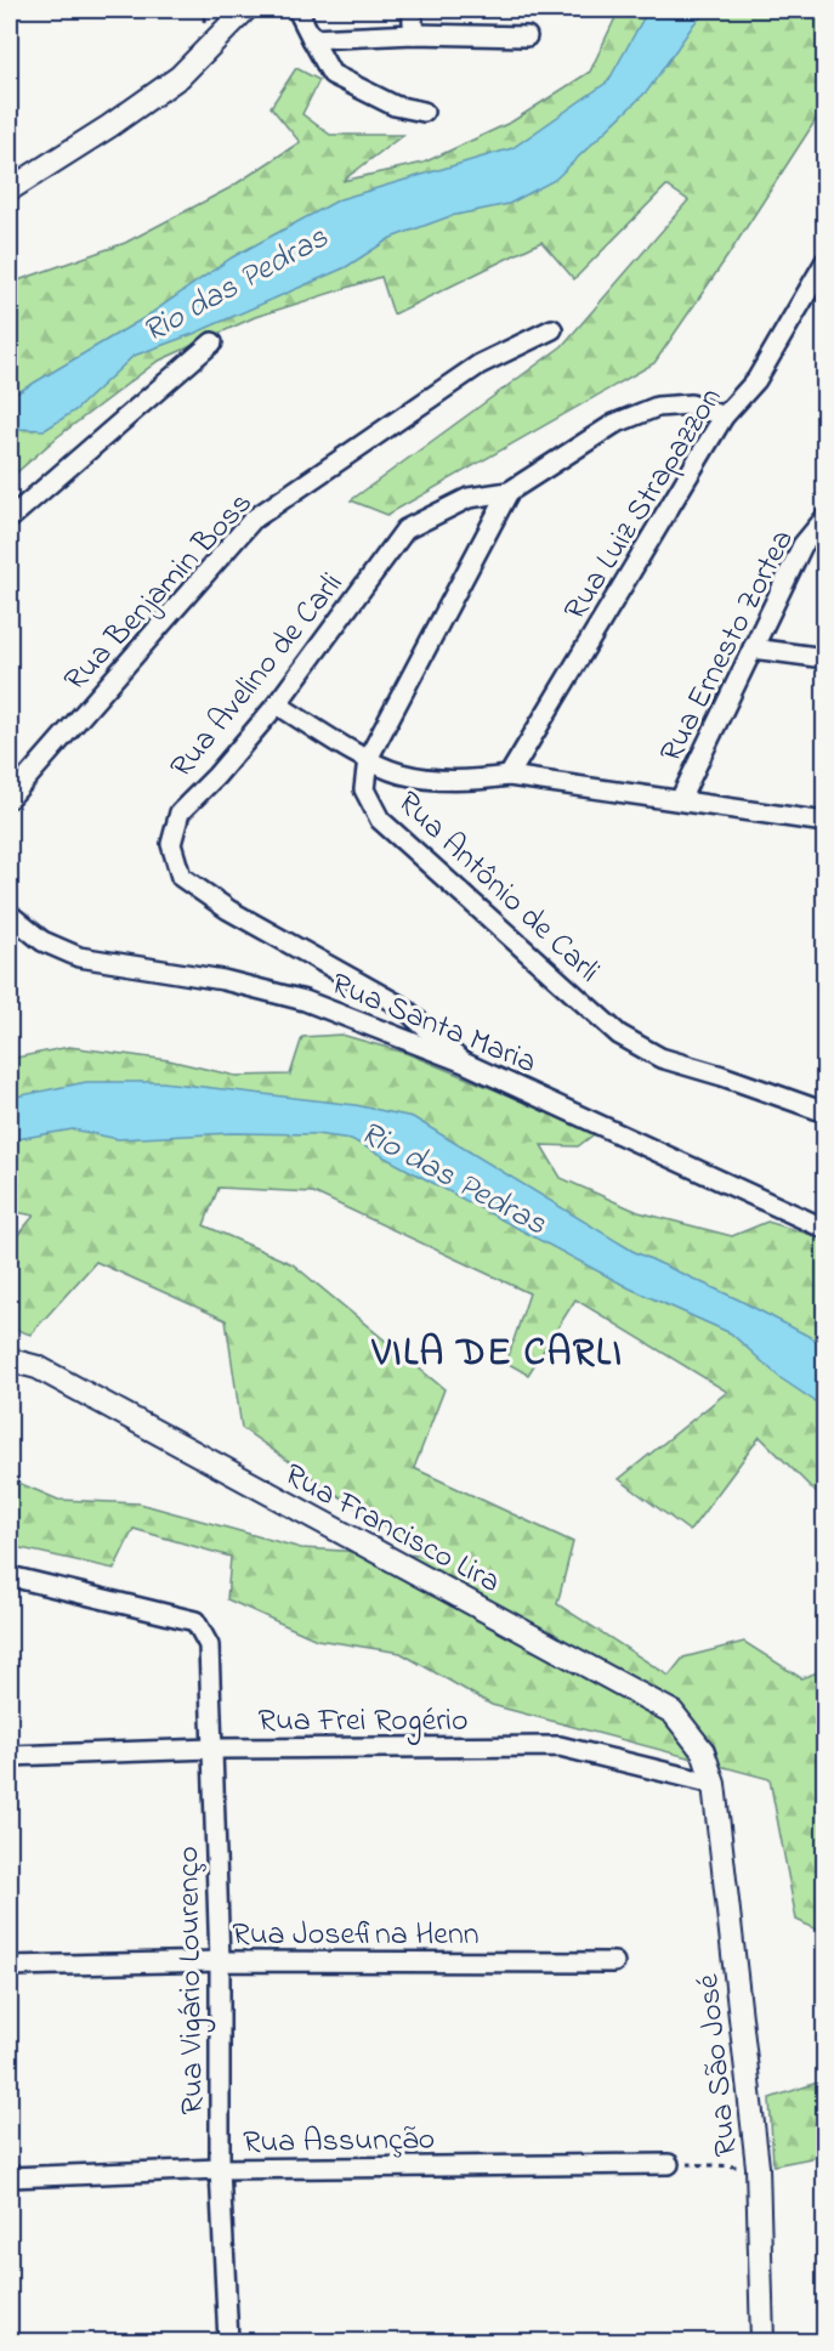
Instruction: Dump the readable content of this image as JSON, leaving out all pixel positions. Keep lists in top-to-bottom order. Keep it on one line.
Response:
{"streets":{"street":["Rua Luiz Strapazzon","Rua Benjamin Boss","Rua Ernesto Zortea","Rua Avelino de Carli","Rua Antônio de Carli","Rua Santa Maria","Rua Francisco Lira","Rua Frei Rogério","Rua Josefina Henn","Rua Vigário Lourenço","Rua São José","Rua Assunção"]},"crossings":[["Rua Luiz Strapazzon","Rua Avelino de Carli"],["Rua Avelino de Carli","Rua Antônio de Carli"],["Rua Avelino de Carli","Rua Santa Maria"],["Rua Francisco Lira","Rua Frei Rogério"],["Rua Francisco Lira","Rua São José"],["Rua Frei Rogério","Rua Vigário Lourenço"],["Rua Frei Rogério","Rua São José"],["Rua Josefina Henn","Rua Vigário Lourenço"],["Rua Vigário Lourenço","Rua Assunção"]],"districts":["VILA DE CARLI"],"water":["Rio das Pedras"]}
